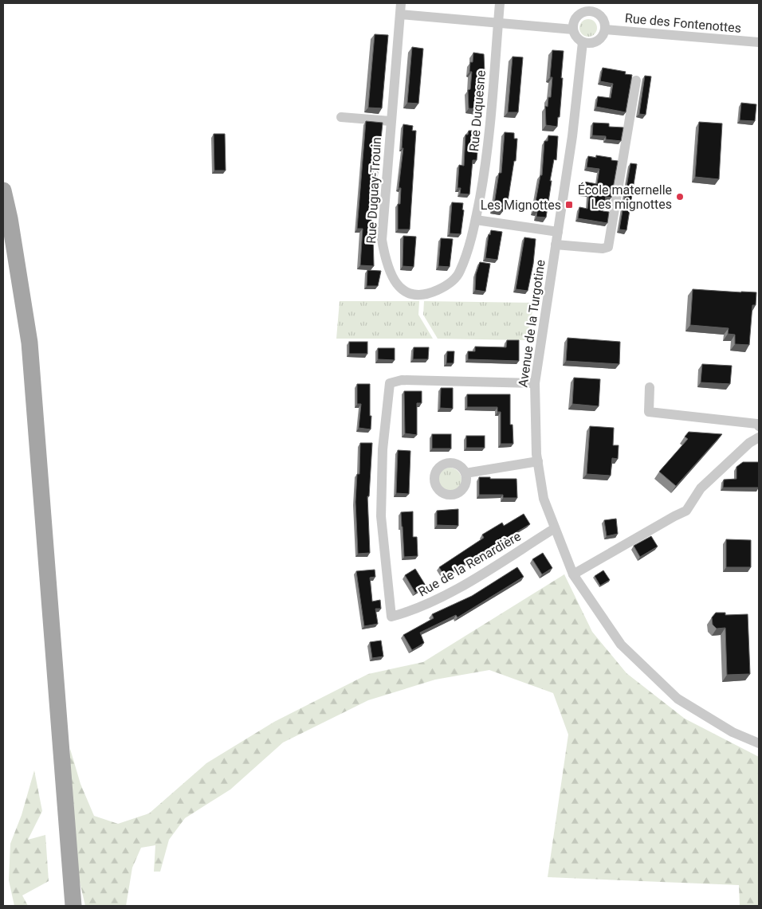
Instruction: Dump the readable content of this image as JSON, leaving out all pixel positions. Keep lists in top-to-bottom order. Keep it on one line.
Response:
{"streets":{"street":["Rue des Fontenottes","Rue Duquesne","Rue Duguay-Trouin","Avenue de la Turgotine","Rue de la Renardière"]},"crossings":[["Rue des Fontenottes","Avenue de la Turgotine"],["Rue Duquesne","Rue Duguay-Trouin"],["Avenue de la Turgotine","Rue de la Renardière"]],"places":{"other":["École maternelle Les mignottes"],"transit":["Les Mignottes"]}}
